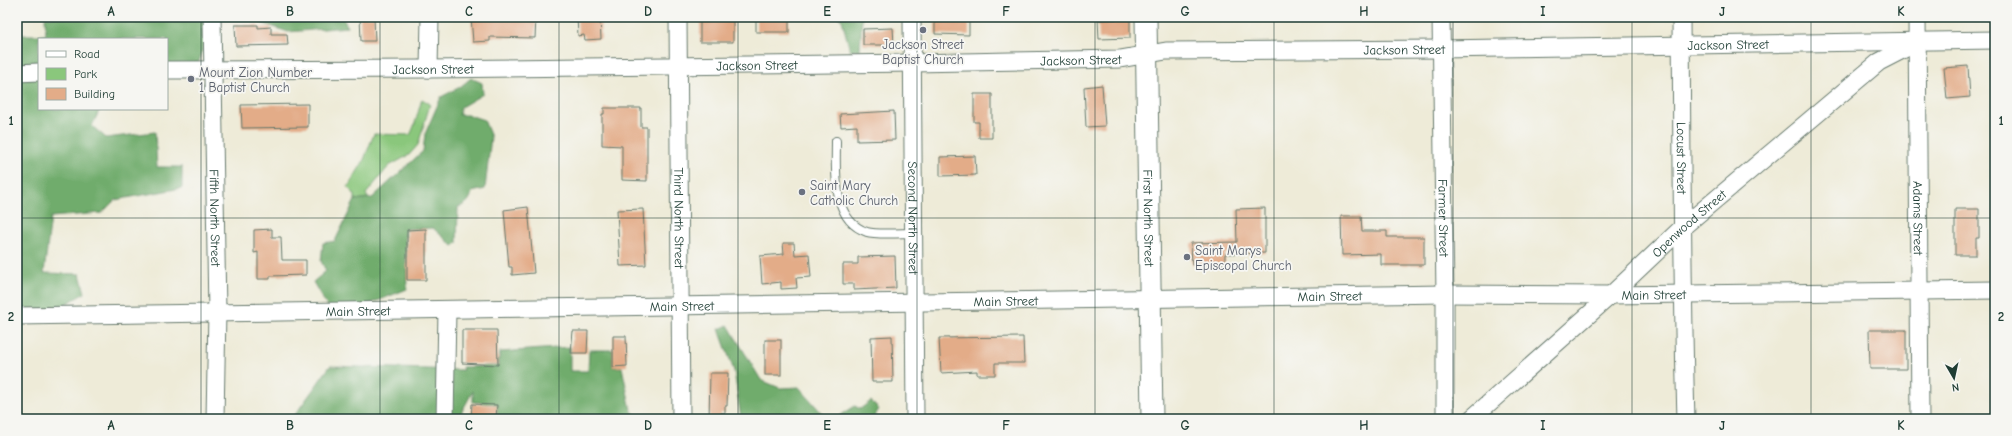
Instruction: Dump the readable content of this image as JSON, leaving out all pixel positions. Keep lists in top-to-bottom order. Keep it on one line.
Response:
{"streets":{"street":["Jackson Street","Locust Street","Fifth North Street","Third North Street","Second North Street","First North Street","Farmer Street","Adams Street","Openwood Street","Main Street"]},"crossings":[["Jackson Street","Locust Street"],["Jackson Street","Fifth North Street"],["Jackson Street","Third North Street"],["Jackson Street","Second North Street"],["Jackson Street","First North Street"],["Jackson Street","Farmer Street"],["Jackson Street","Adams Street"],["Jackson Street","Openwood Street"],["Locust Street","Openwood Street"],["Locust Street","Main Street"],["Fifth North Street","Main Street"],["Third North Street","Main Street"],["Second North Street","Main Street"],["First North Street","Main Street"],["Farmer Street","Main Street"],["Adams Street","Openwood Street"],["Adams Street","Main Street"],["Openwood Street","Main Street"]],"places":["Jackson Street Baptist Church","Mount Zion Number 1 Baptist Church","Saint Mary Catholic Church","Saint Marys Episcopal Church"],"legend":["Road","Park","Building"],"north":"bottom","grid":{"columns":["A","B","C","D","E","F","G","H","I","J","K"],"rows":["1","2"]}}
